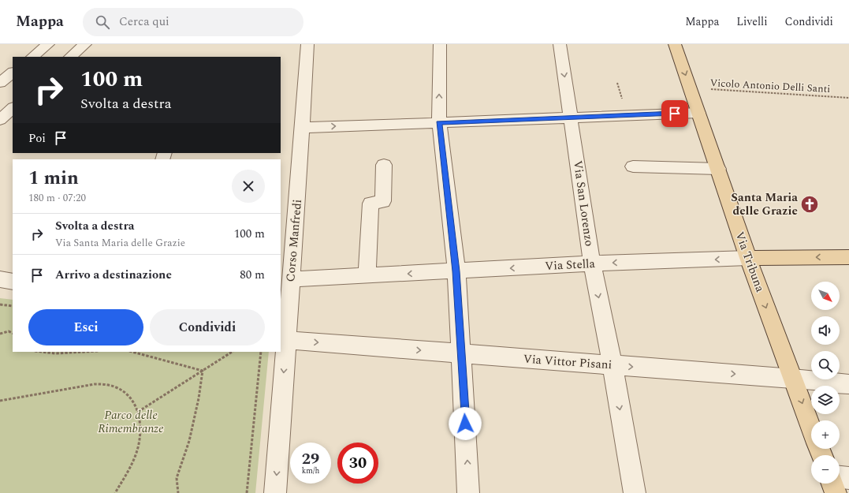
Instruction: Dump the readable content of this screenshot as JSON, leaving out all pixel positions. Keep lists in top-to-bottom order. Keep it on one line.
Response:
{"streets":{"main road":["Via Tribuna","Via Stella"],"street":["Via San Lorenzo","Corso Manfredi","Via Vittor Pisani"],"path":["Vicolo Antonio Delli Santi"]},"crossings":[["Vicolo Antonio Delli Santi","Via Tribuna"],["Via San Lorenzo","Via Stella"],["Via San Lorenzo","Via Vittor Pisani"],["Corso Manfredi","Via Stella"],["Corso Manfredi","Via Vittor Pisani"],["Via Tribuna","Via Stella"],["Via Tribuna","Via Vittor Pisani"]],"one_way":["Via Tribuna","Via Vittor Pisani"],"parks":["Parco delle Rimembranze"],"places":{"church":["Santa Maria delle Grazie"]},"north":"bottom right","page":{"header":"Mappa","search":"Cerca qui","nav":["Mappa","Livelli","Condividi"],"turn":["100 m","Svolta a destra"],"then":"Poi","heading":["1 min","180 m · 07:20"],"list":[{"name":"Svolta a destra","note":"Via Santa Maria delle Grazie","value":"100 m"},{"name":"Arrivo a destinazione","value":"80 m"}],"map_buttons":["+","−"],"buttons":["Esci","Condividi"],"speed":"29 km/h","limit":"30"}}
